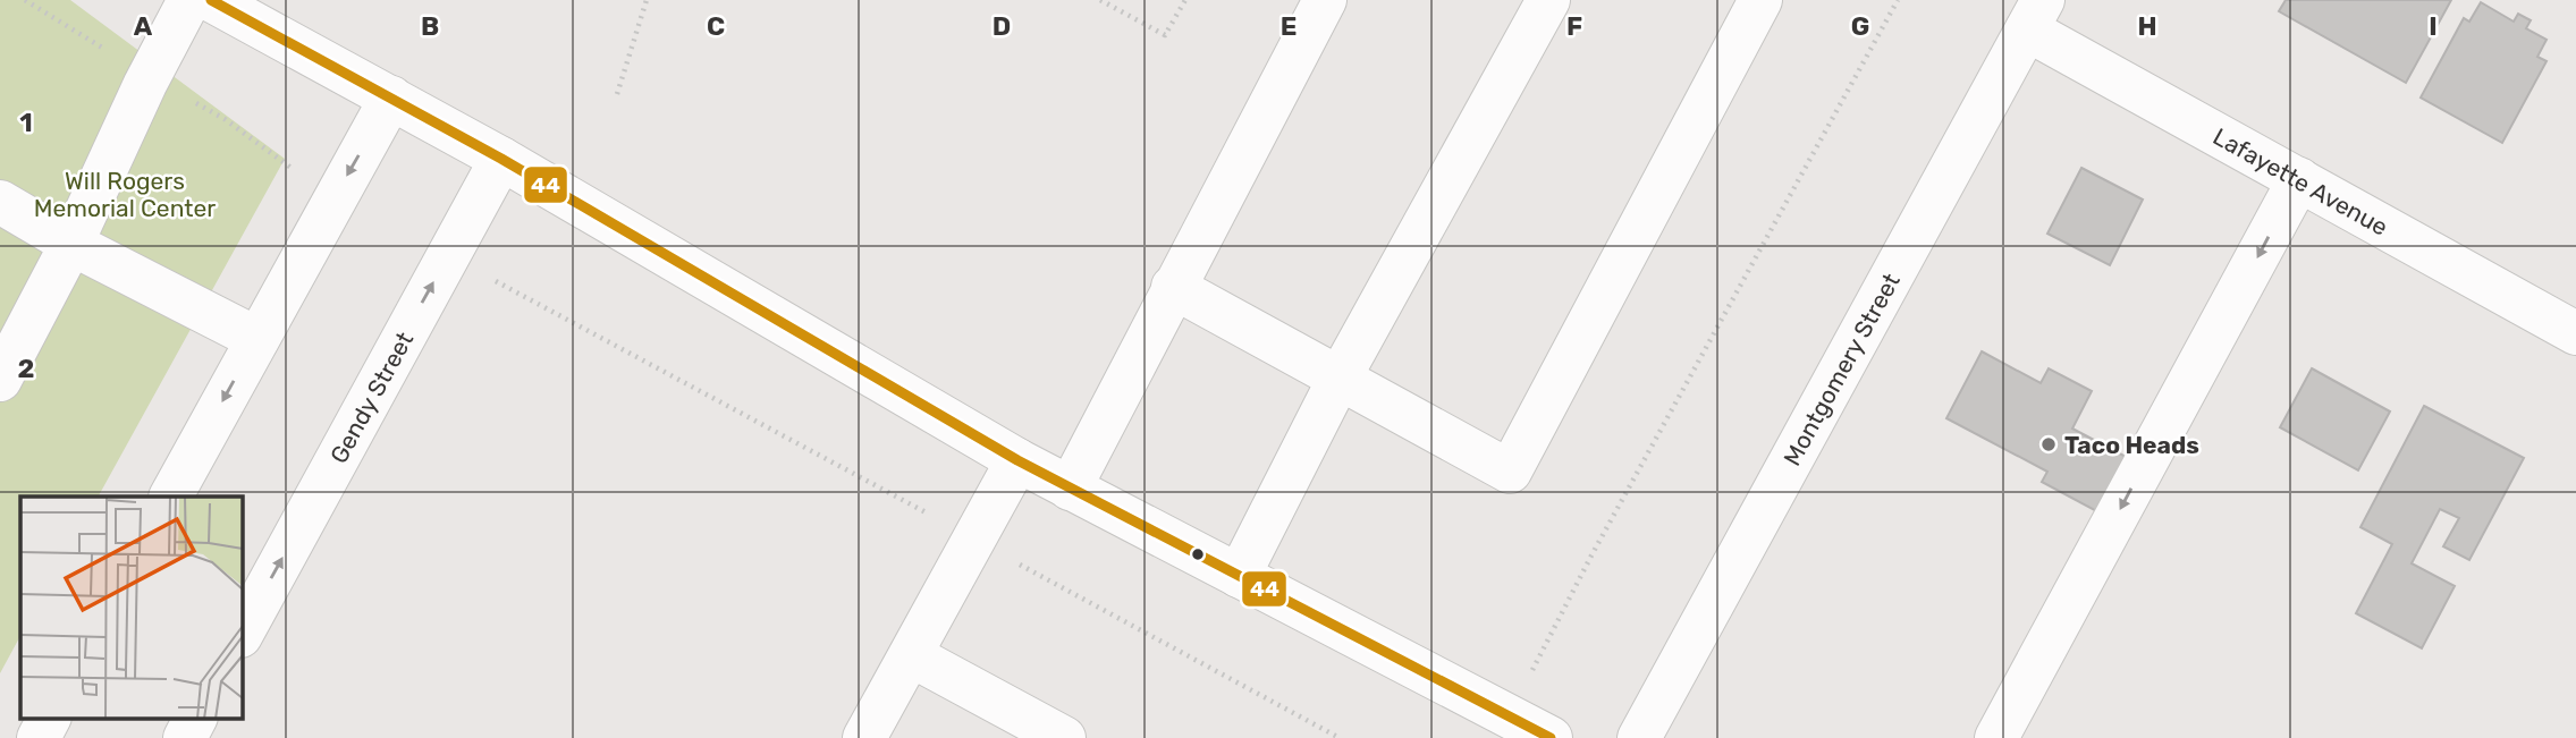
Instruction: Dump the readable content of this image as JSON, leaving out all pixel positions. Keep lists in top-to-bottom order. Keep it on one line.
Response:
{"streets":{"street":["Lafayette Avenue","Montgomery Street","Gendy Street"]},"crossings":[["Lafayette Avenue","Montgomery Street"]],"parks":["Will Rogers Memorial Center"],"places":["Taco Heads"],"lines":["transit line 44"],"grid":{"columns":["A","B","C","D","E","F","G","H","I"],"rows":["1","2"]}}
